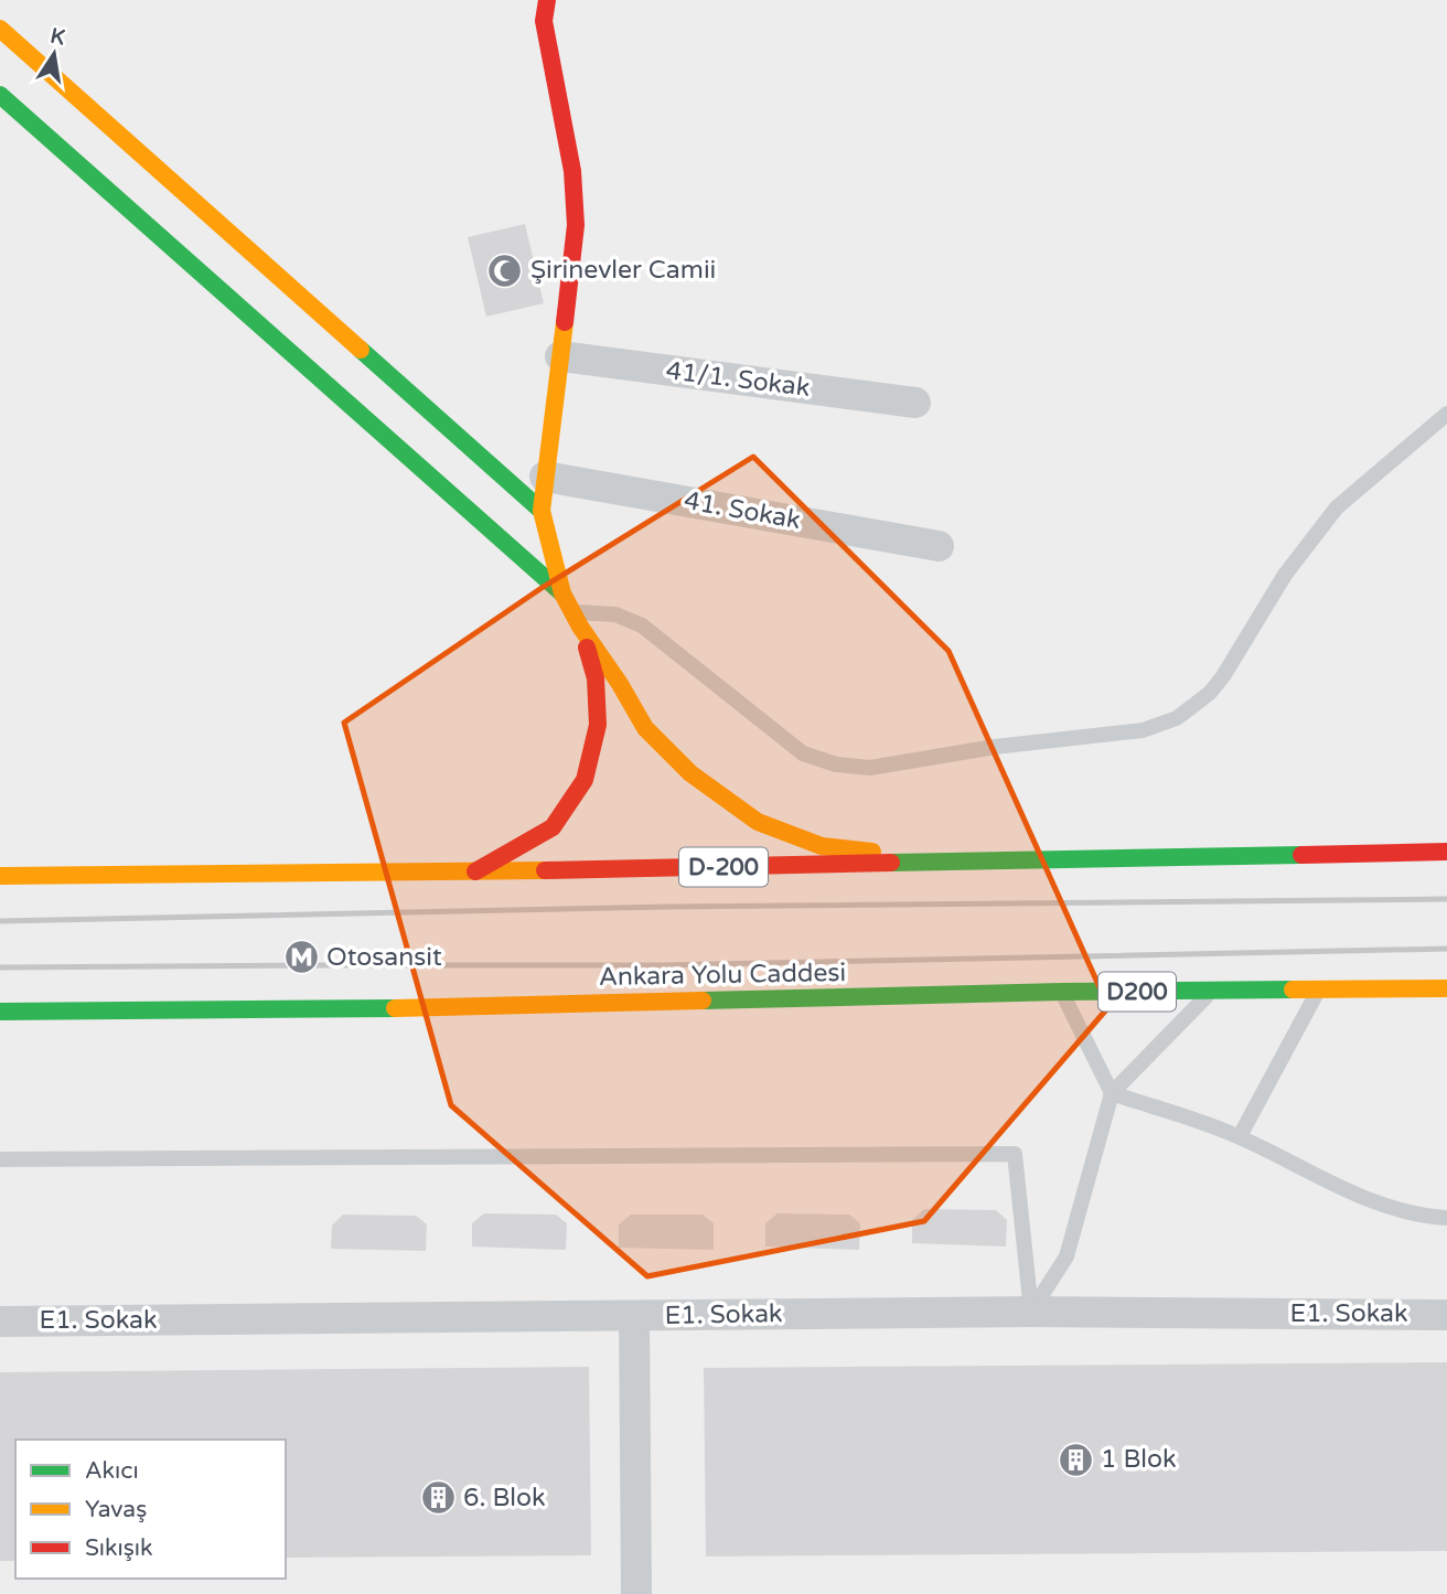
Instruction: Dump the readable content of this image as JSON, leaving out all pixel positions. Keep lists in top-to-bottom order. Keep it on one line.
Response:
{"streets":{"main road":["D-200","Ankara Yolu Caddesi","D200"],"street":["41/1. Sokak","41. Sokak","E1. Sokak"]},"places":{"mosque":["Şirinevler Camii"],"metro station":["Otosansit"],"building":["1 Blok","6. Blok"]},"legend":["Akıcı","Yavaş","Sıkışık"],"north":"top"}
